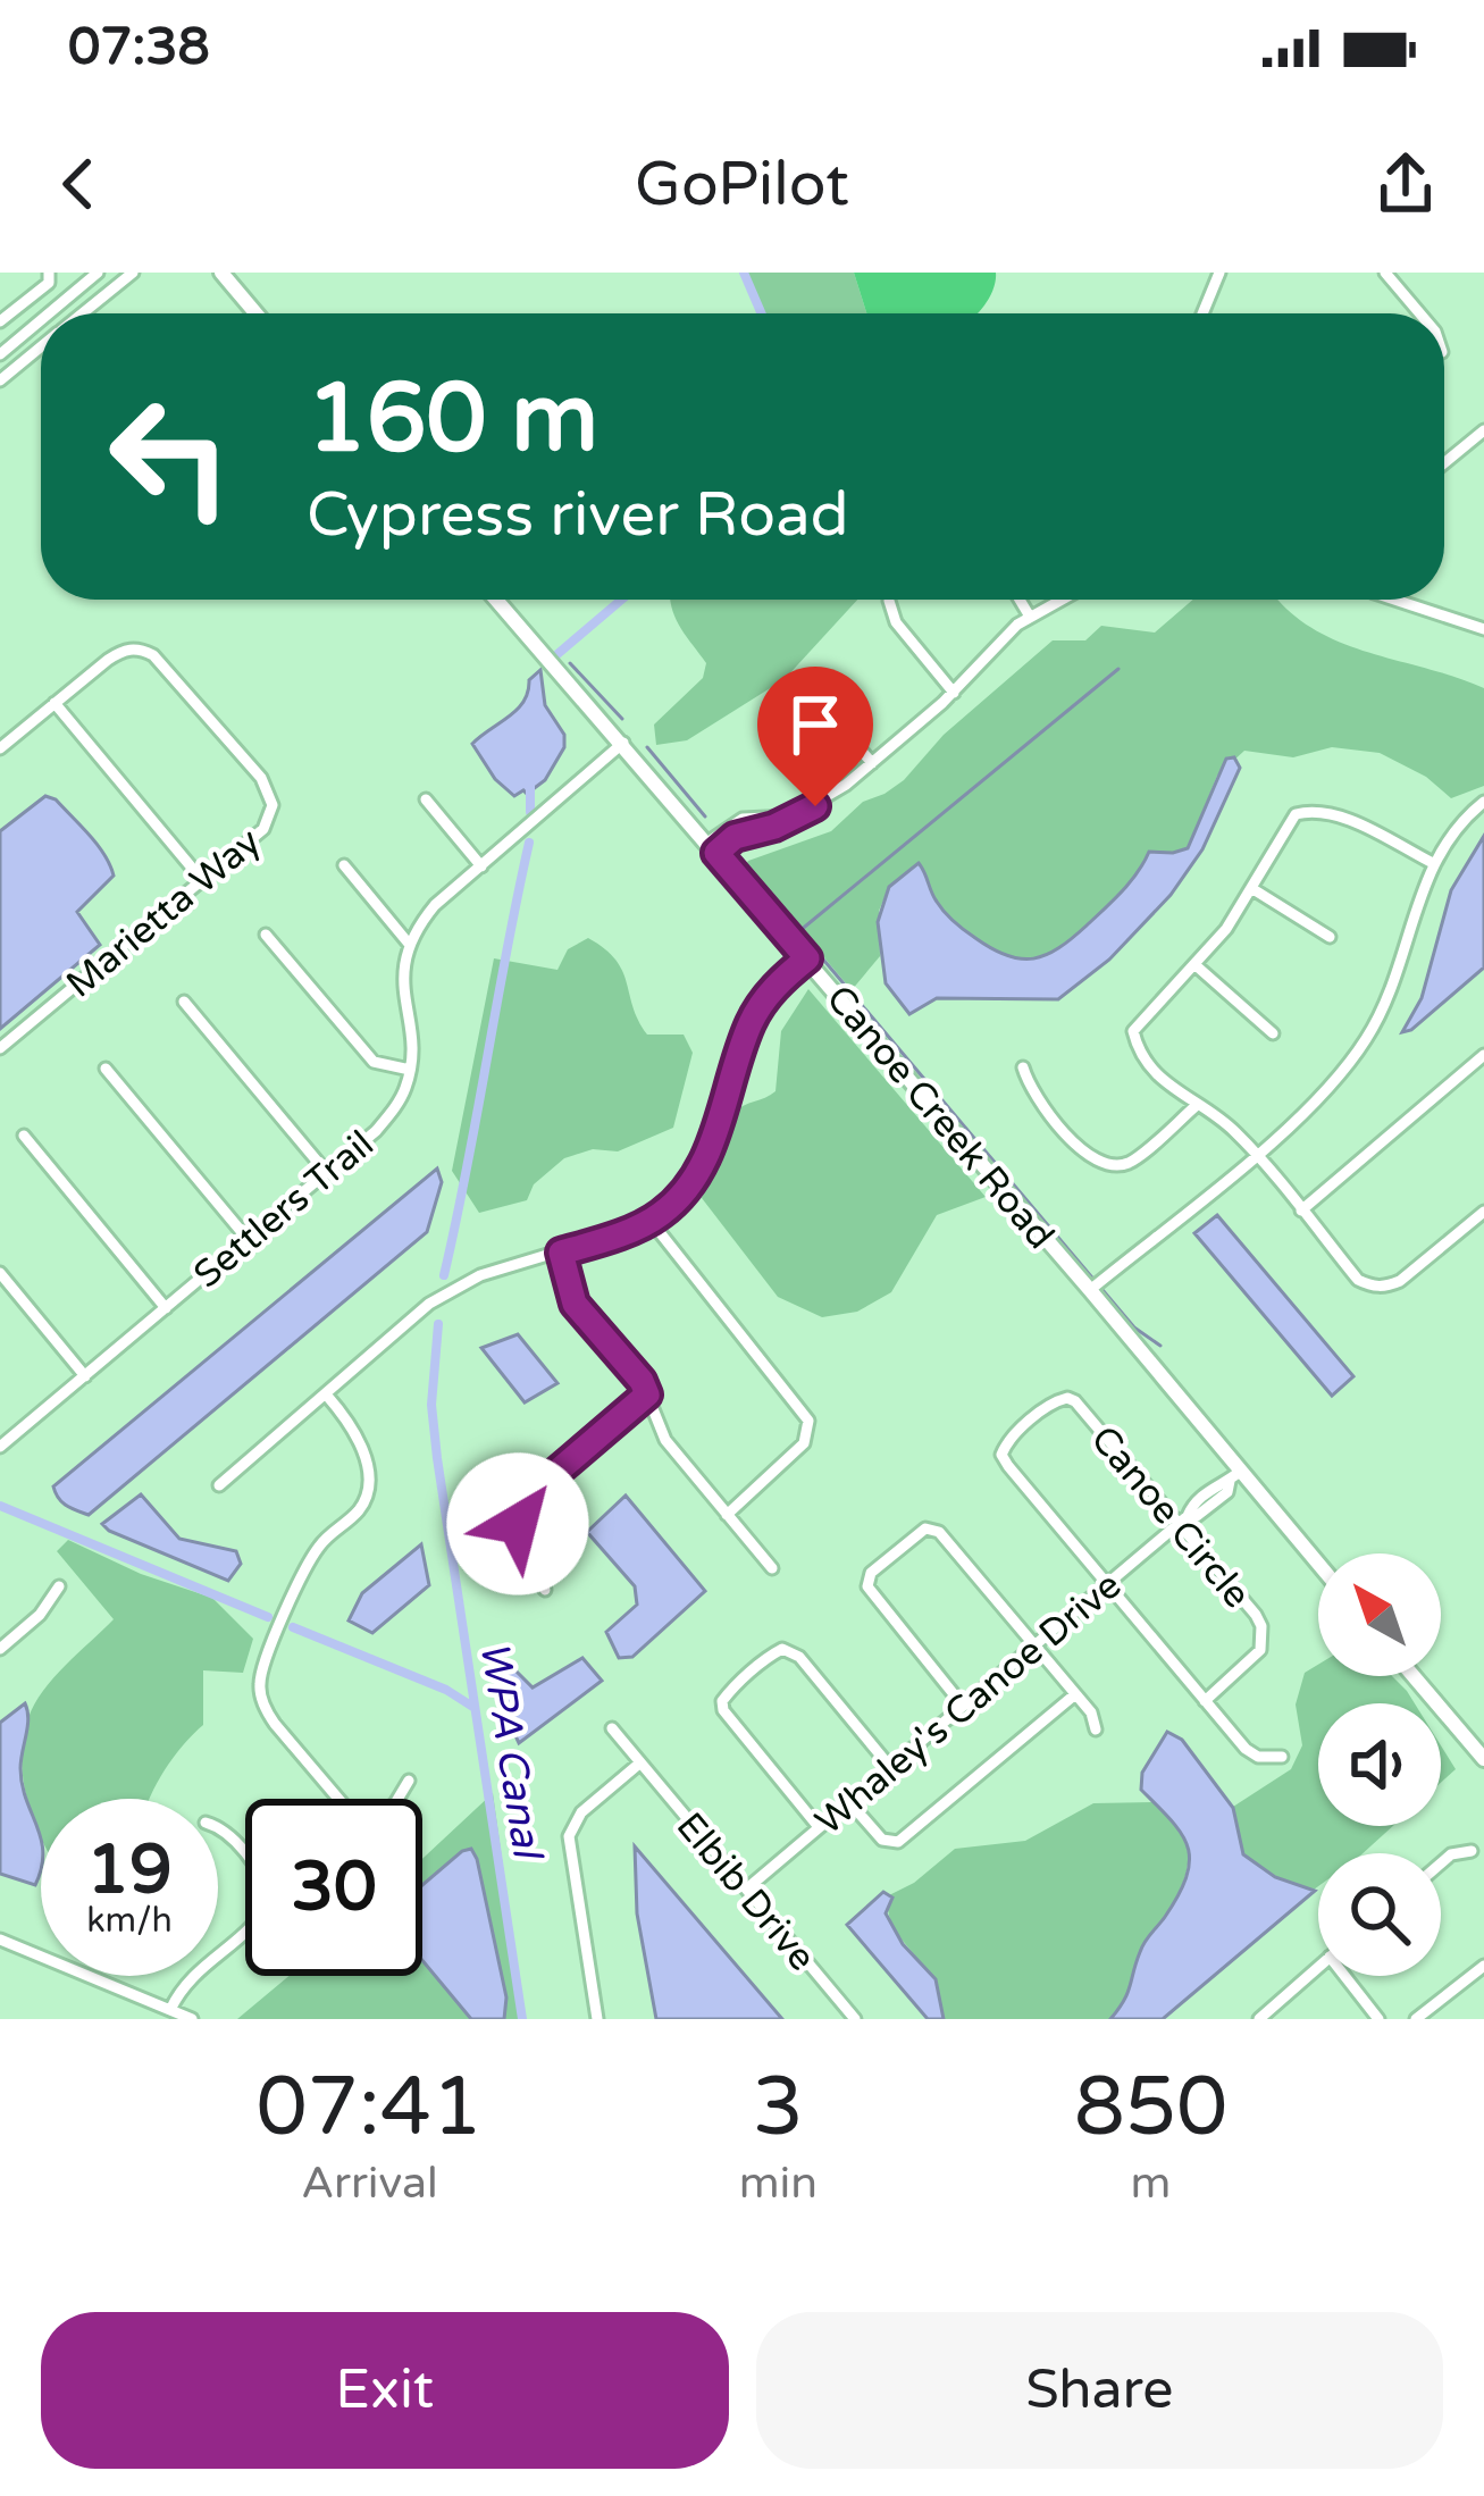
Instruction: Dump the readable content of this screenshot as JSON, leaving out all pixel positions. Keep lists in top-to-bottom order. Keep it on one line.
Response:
{"streets":{"main road":["Canoe Creek Road"],"street":["Marietta Way","Settlers Trail","Canoe Circle","Whaley's Canoe Drive","Elbib Drive"]},"crossings":[["Canoe Creek Road","Whaley's Canoe Drive"],["Canoe Circle","Whaley's Canoe Drive"],["Whaley's Canoe Drive","Elbib Drive"]],"water":["WPA Canal"],"north":"top left","page":{"status":"07:38","header":"GoPilot","turn":["160 m","Cypress river Road"],"speed":"19 km/h","limit":"30","eta":["07:41","Arrival","3","min","850","m"],"buttons":["Exit","Share"]}}
